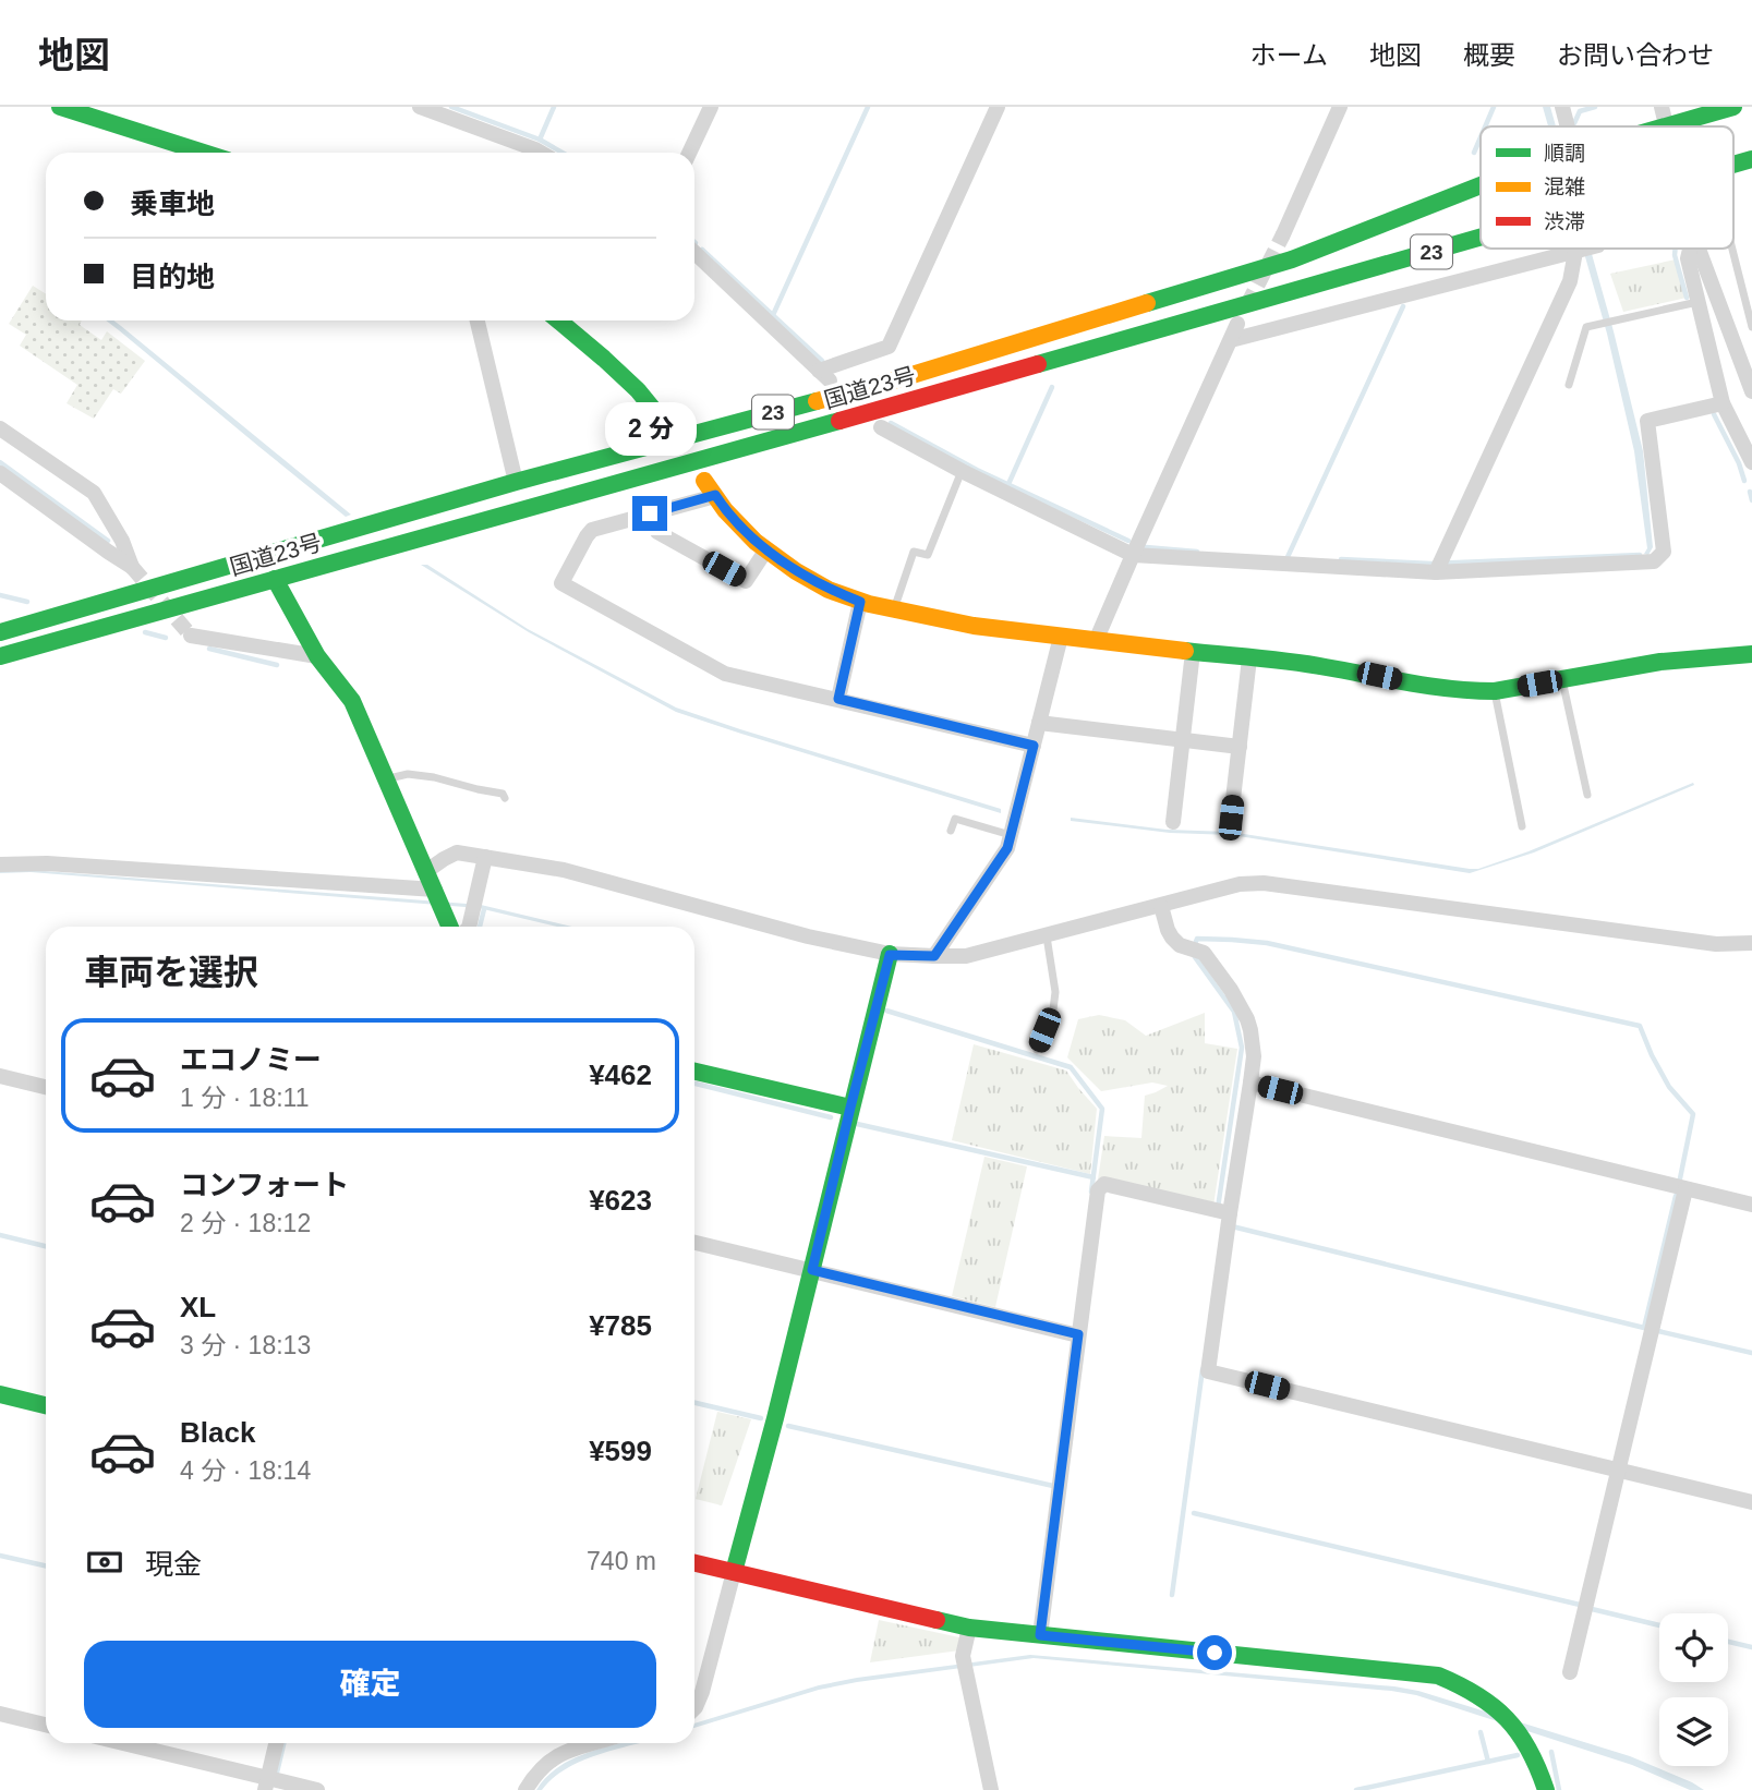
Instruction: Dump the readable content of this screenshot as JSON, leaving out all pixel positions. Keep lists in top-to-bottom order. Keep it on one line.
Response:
{"streets":{"main road":["23","国道23号"]},"legend":["順調","混雑","渋滞"],"page":{"header":"地図","nav":["ホーム","地図","概要","お問い合わせ"],"banner":["乗車地","目的地"],"bubble":"2 分","heading":"車両を選択","list":[{"name":"エコノミー","note":"1 分 · 18:11","value":"¥462"},{"name":"コンフォート","note":"2 分 · 18:12","value":"¥623"},{"name":"XL","note":"3 分 · 18:13","value":"¥785"},{"name":"Black","note":"4 分 · 18:14","value":"¥599"}],"pay":["現金","740 m"],"buttons":"確定"}}
